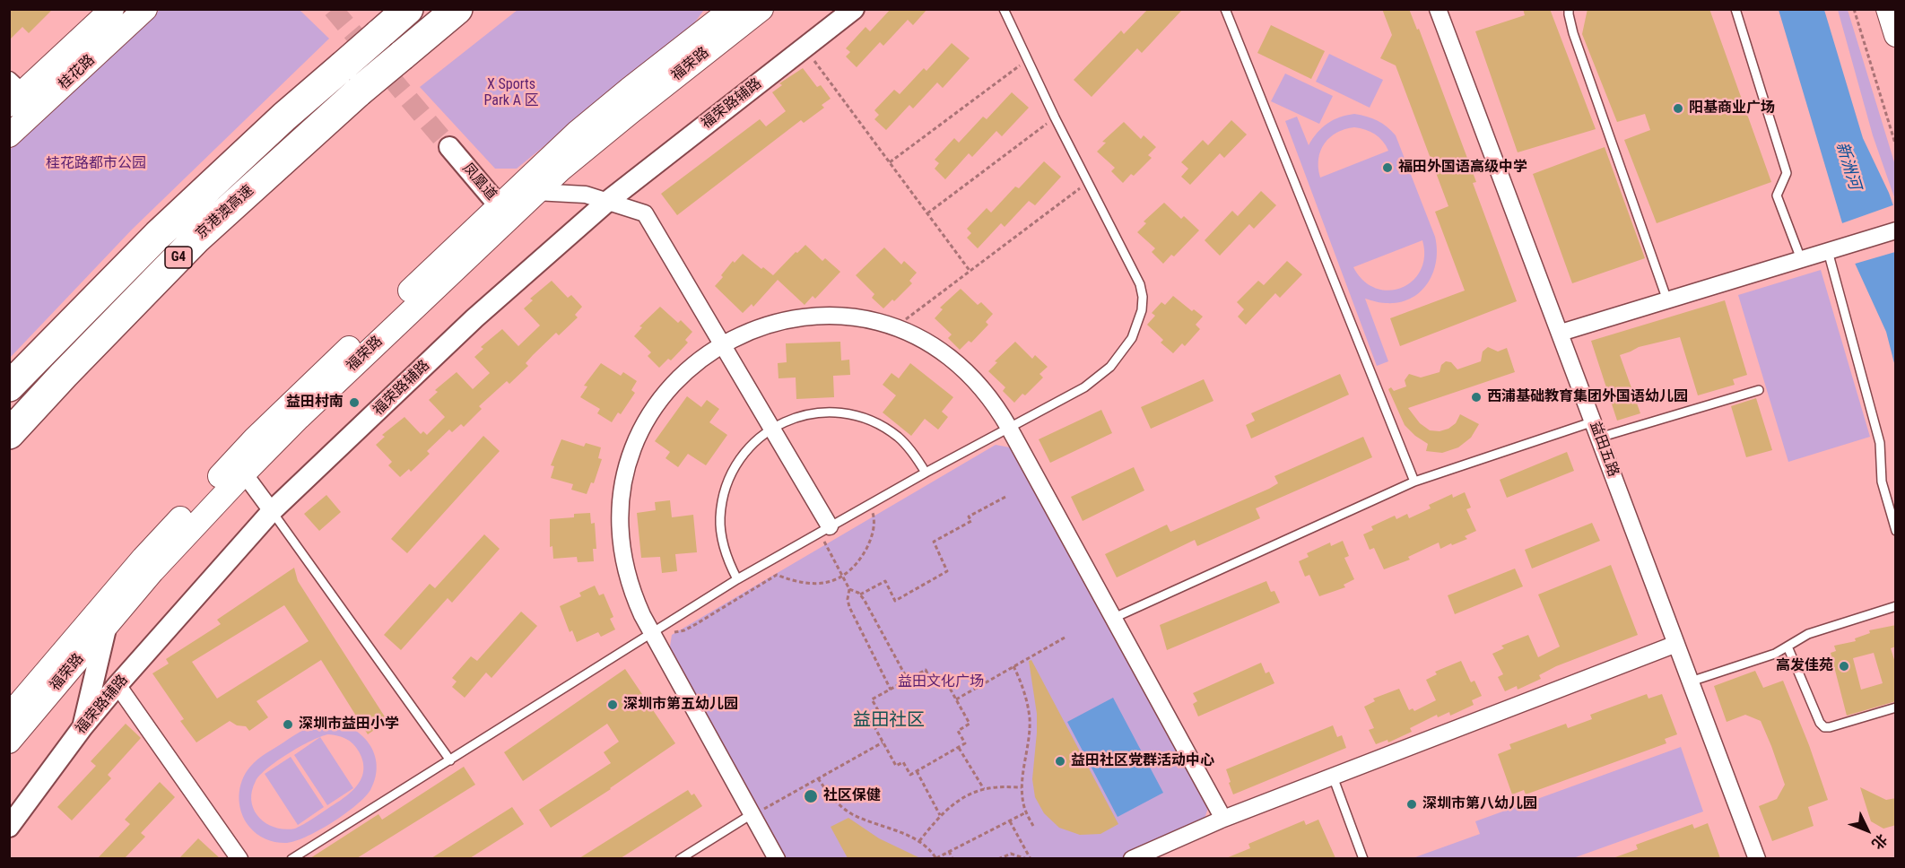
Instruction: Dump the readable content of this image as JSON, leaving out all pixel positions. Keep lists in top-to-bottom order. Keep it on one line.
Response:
{"streets":{"highway":["京港澳高速","G4"],"main road":["福荣路","桂花路"],"street":["福荣路辅路","凤凰道","益田五路"]},"crossings":[["福荣路","凤凰道"]],"districts":["益田社区"],"water":["新洲河"],"parks":["X Sports Park A 区","桂花路都市公园","益田文化广场"],"places":["阳基商业广场","福田外国语高级中学","西浦基础教育集团外国语幼儿园","益田村南","高发佳苑","深圳市第五幼儿园","深圳市益田小学","益田社区党群活动中心","社区保健","深圳市第八幼儿园"],"north":"bottom right"}
